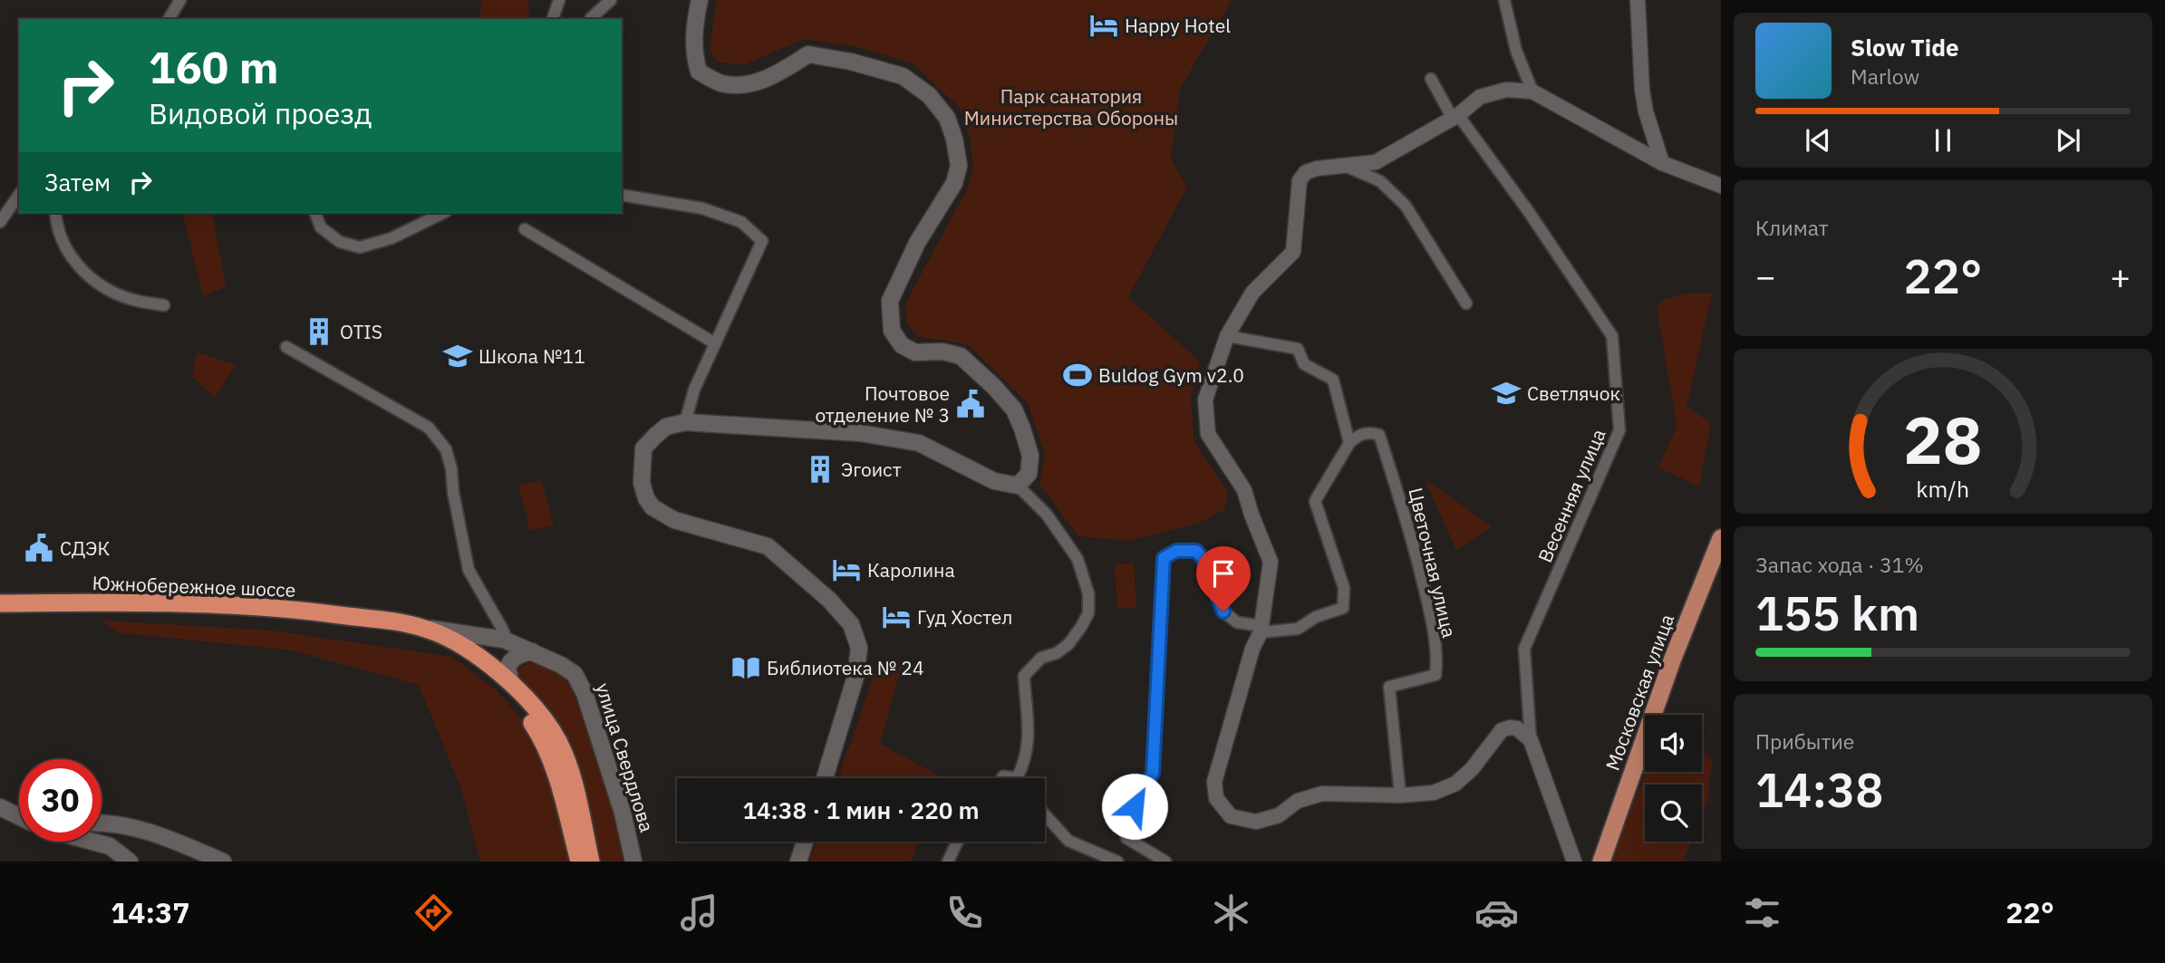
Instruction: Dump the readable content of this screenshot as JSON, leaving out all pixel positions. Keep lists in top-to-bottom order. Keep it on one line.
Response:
{"streets":{"highway":["Южнобережное шоссе"],"main road":["Московская улица","улица Свердлова"],"street":["Весенняя улица","Цветочная улица"]},"crossings":[["Южнобережное шоссе","улица Свердлова"]],"parks":["Парк санатория Министерства Обороны"],"places":{"hotel":["Happy Hotel","Каролина","Гуд Хостел"],"building":["OTIS","Эгоист"],"school or university":["Школа №11","Светлячок"],"sports":["Buldog Gym v2.0"],"public building":["Почтовое отделение № 3","СДЭК"],"library":["Библиотека № 24"]},"page":{"turn":["160 m","Видовой проезд"],"song":["Slow Tide","Marlow"],"then":"Затем","tile":["Климат",["Запас хода · 31%","155 km"],["Прибытие","14:38"]],"heat":["−","22°","+"],"limit":"30","trip":"14:38 · 1 мин · 220 m","tabs":["14:37","22°"],"gauge":["28","km/h"]}}
